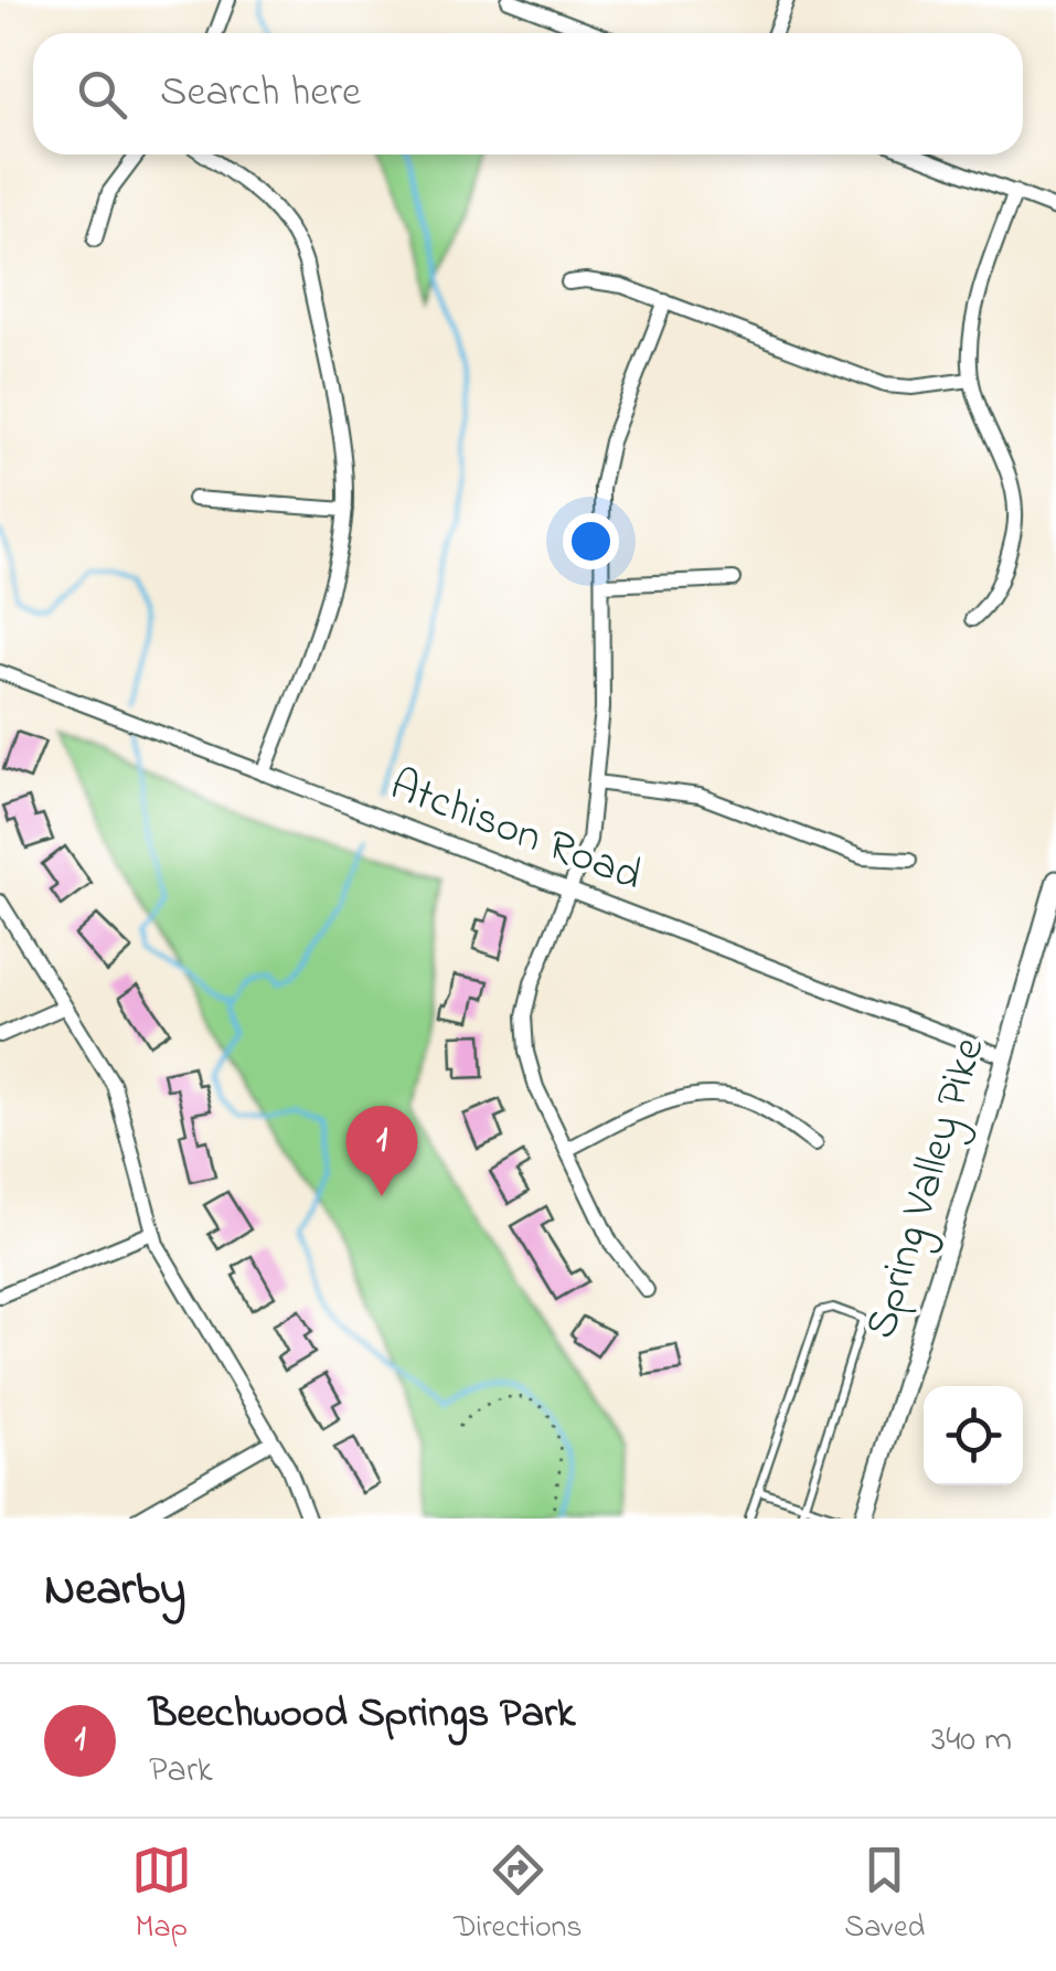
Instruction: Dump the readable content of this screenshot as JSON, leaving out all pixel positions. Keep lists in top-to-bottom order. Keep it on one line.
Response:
{"streets":{"street":["Atchison Road","Spring Valley Pike"]},"crossings":[["Atchison Road","Spring Valley Pike"]],"page":{"search":"Search here","pins":"1","heading":"Nearby","list":[{"mark":"1","name":"Beechwood Springs Park","note":"Park","value":"340 m"}],"nav":["Map","Directions","Saved"]}}
